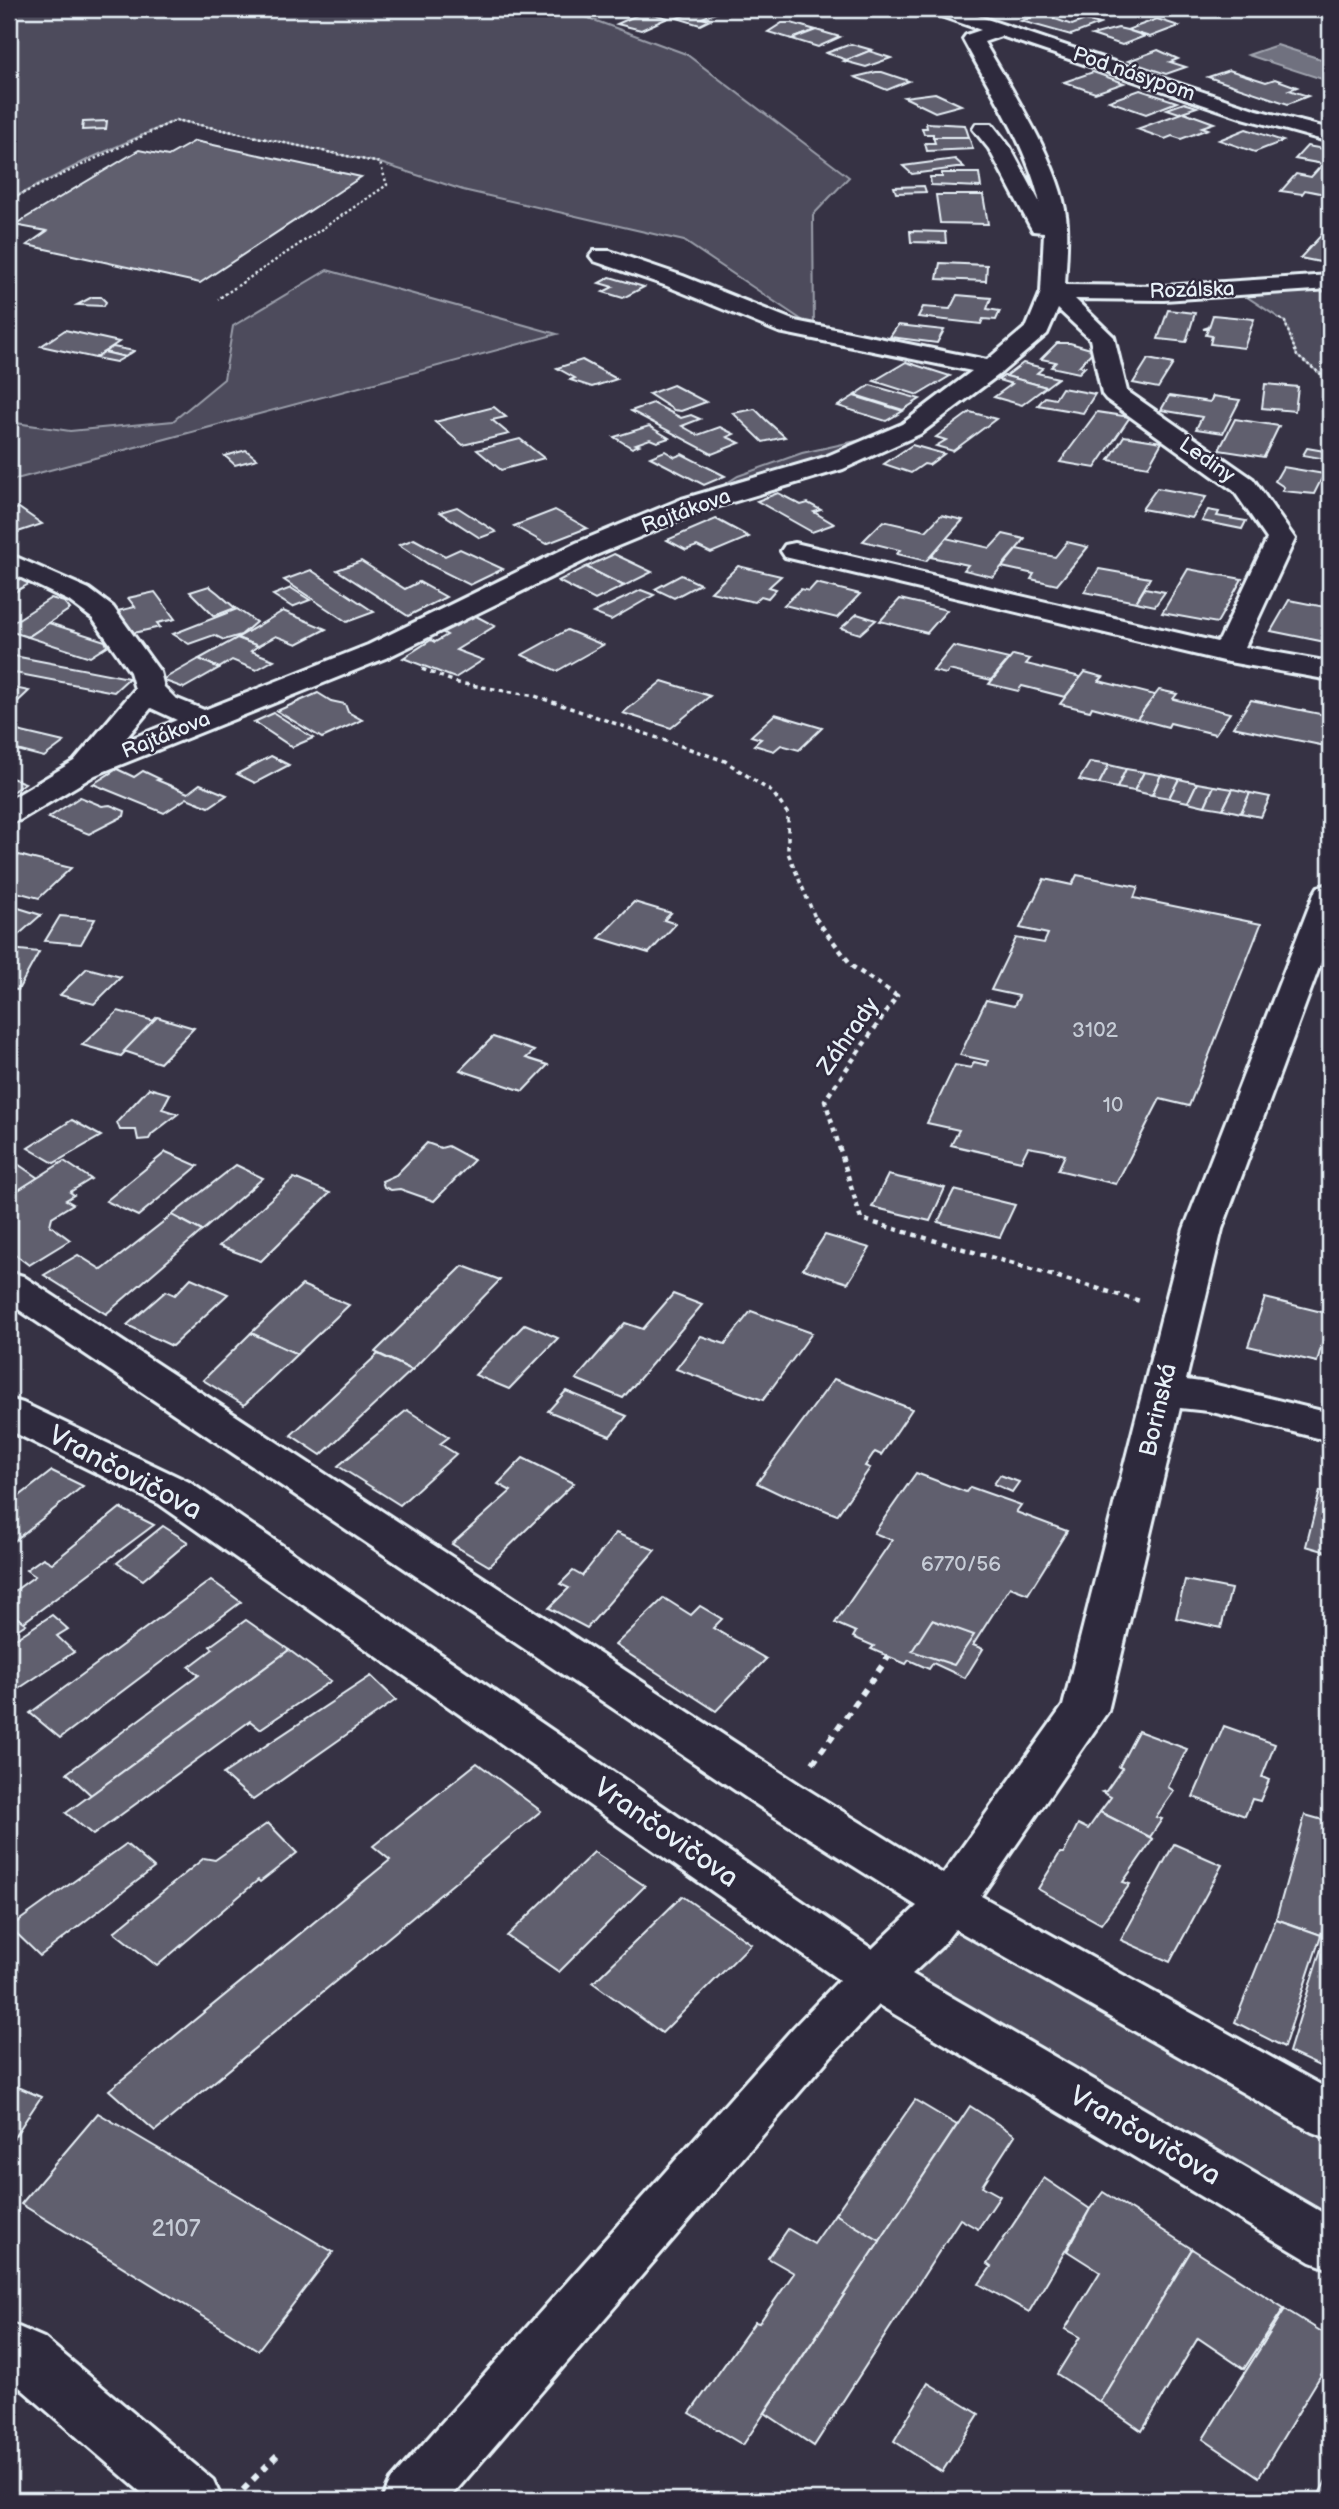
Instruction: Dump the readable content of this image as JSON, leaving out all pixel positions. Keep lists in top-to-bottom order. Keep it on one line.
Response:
{"streets":{"street":["Pod násypom","Rozálska","Lediny","Rajtákova","Borinská","Vrančovičova"],"path":["Záhrady"]},"crossings":[["Rozálska","Lediny"],["Rozálska","Rajtákova"],["Lediny","Rajtákova"],["Záhrady","Borinská"],["Borinská","Vrančovičova"]],"house_numbers":["3102","10","6770/56","2107"]}
